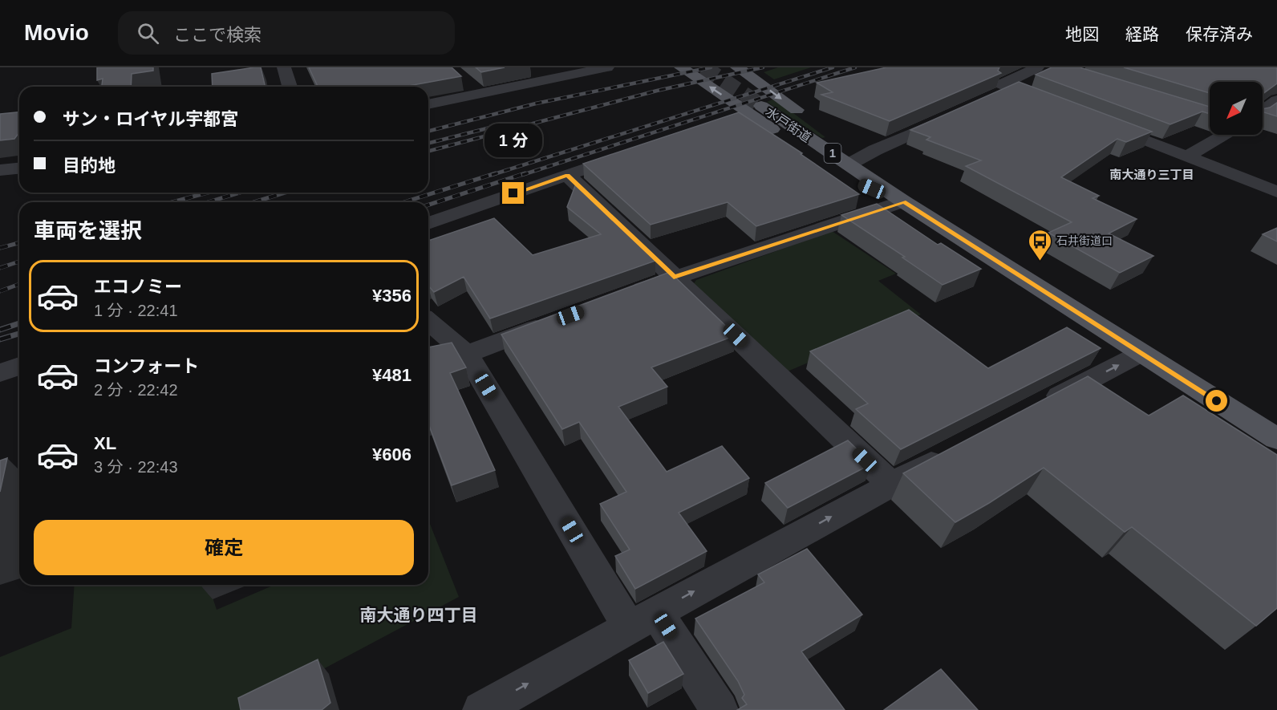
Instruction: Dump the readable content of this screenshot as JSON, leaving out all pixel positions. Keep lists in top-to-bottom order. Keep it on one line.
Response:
{"streets":{"main road":["水戸街道","1"]},"districts":["南大通り三丁目","南大通り四丁目"],"places":{"bus stop":["石井街道口"]},"north":"bottom left","page":{"header":"Movio","search":"ここで検索","nav":["地図","経路","保存済み"],"banner":["サン・ロイヤル宇都宮","目的地"],"bubble":"1 分","heading":"車両を選択","list":[{"name":"エコノミー","note":"1 分 · 22:41","value":"¥356"},{"name":"コンフォート","note":"2 分 · 22:42","value":"¥481"},{"name":"XL","note":"3 分 · 22:43","value":"¥606"}],"buttons":"確定"}}
